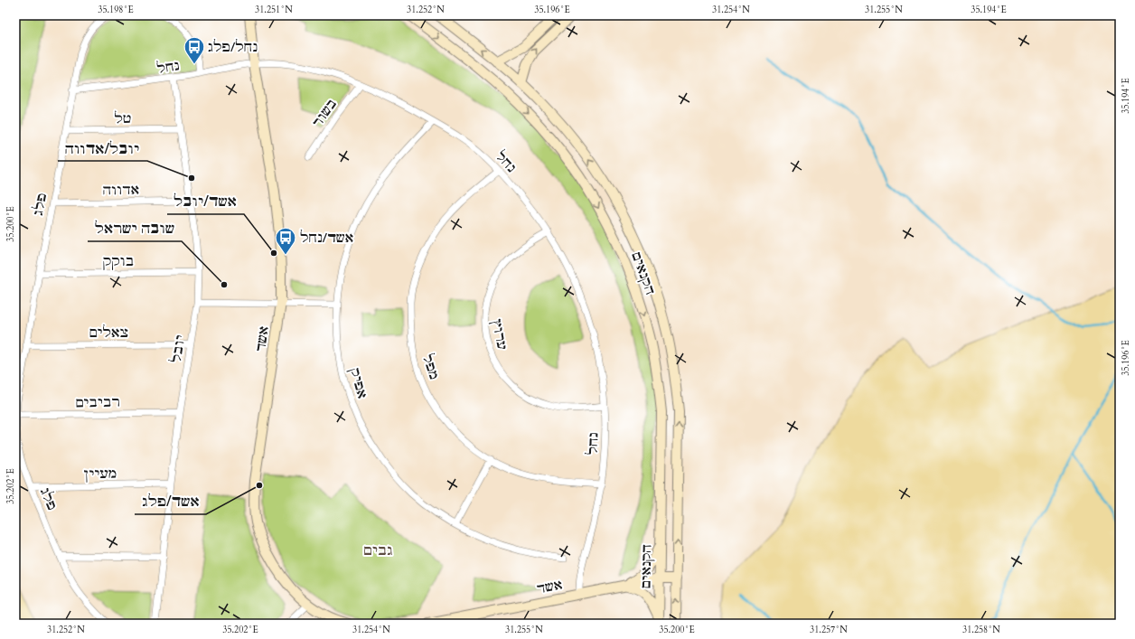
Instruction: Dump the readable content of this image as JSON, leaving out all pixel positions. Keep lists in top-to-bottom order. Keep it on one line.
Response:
{"streets":{"main road":["הקנאים","אשד"],"street":["נחל","בשור","טל","אדווה","פלג","בוקק","צאלים","ערוץ","יובל","מפל","אפיק","רביבים","מעיין"]},"crossings":[["נחל","בשור"],["נחל","פלג"],["נחל","ערוץ"],["נחל","אשד"],["נחל","יובל"],["נחל","מפל"],["נחל","אפיק"],["טל","פלג"],["טל","יובל"],["אדווה","פלג"],["אדווה","יובל"],["פלג","בוקק"],["פלג","צאלים"],["פלג","רביבים"],["פלג","מעיין"],["בוקק","יובל"],["הקנאים","אשד"],["צאלים","יובל"],["יובל","רביבים"],["יובל","מעיין"]],"districts":["גבים"],"places":{"bus stop":["נחל/פלג","אשד/נחל"],"other":["יובל/אדווה","אשד/יובל","שובה ישראל","אשד/פלג"]},"coordinates":["35.198°E","31.251°N","31.252°N","35.196°E","31.254°N","31.255°N","35.194°E","35.200°E","35.202°E","31.257°N","31.258°N"]}
